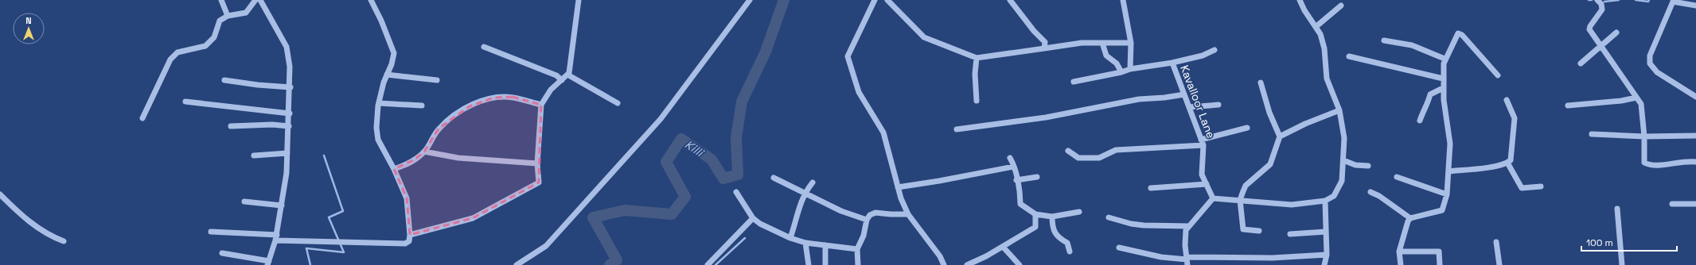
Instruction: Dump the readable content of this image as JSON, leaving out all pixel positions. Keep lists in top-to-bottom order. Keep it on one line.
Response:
{"streets":{"street":["Kavalloor Lane"]},"water":["Killi"],"scale_bar":"100 m","north":"top"}
